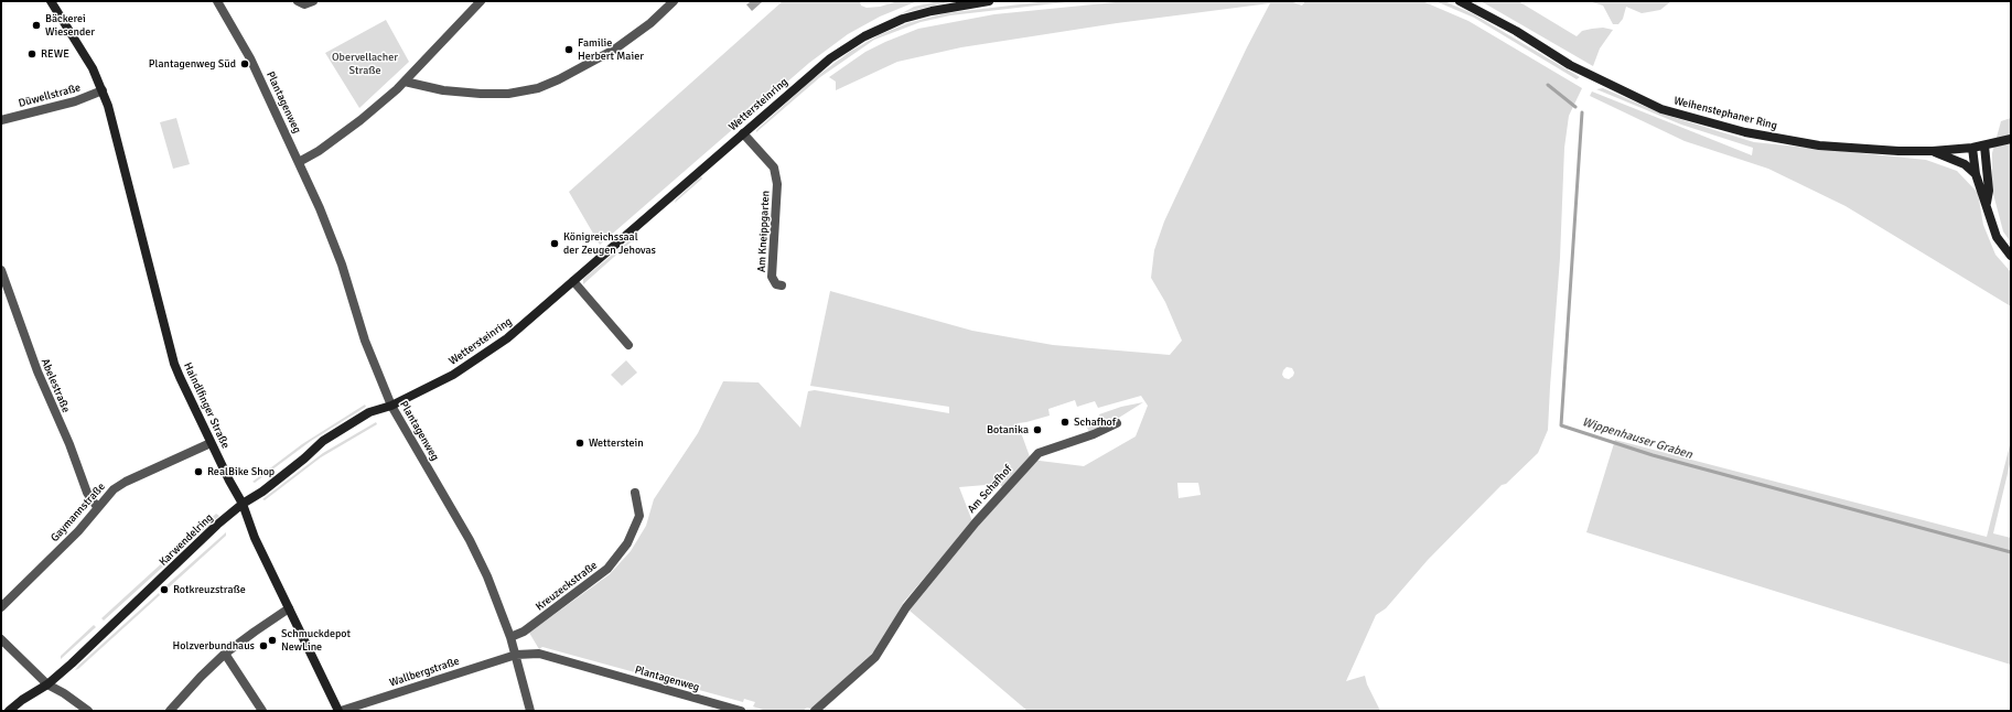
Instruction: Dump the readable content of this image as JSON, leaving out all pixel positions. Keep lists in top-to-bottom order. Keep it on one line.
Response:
{"streets":{"main road":["Wettersteinring","Weihenstephaner Ring","Haindlfinger Straße","Karwendelring"],"street":["Düwellstraße","Plantagenweg","Am Kneippgarten","Abelestraße","Am Schafhof","Gaymannstraße","Kreuzeckstraße","Wallbergstraße"]},"crossings":[["Düwellstraße","Haindlfinger Straße"],["Plantagenweg","Wettersteinring"],["Plantagenweg","Karwendelring"],["Plantagenweg","Kreuzeckstraße"],["Plantagenweg","Wallbergstraße"],["Wettersteinring","Am Kneippgarten"],["Wettersteinring","Karwendelring"],["Abelestraße","Gaymannstraße"],["Haindlfinger Straße","Gaymannstraße"],["Haindlfinger Straße","Karwendelring"],["Haindlfinger Straße","Wallbergstraße"]],"water":["Wippenhauser Graben"],"parks":["Obervellacher Straße"],"places":["Bäckerei Wiesender","Familie Herbert Maier","REWE","Plantagenweg Süd","Königreichssaal der Zeugen Jehovas","Schafhof","Botanika","Wetterstein","RealBike Shop","Rotkreuzstraße","Schmuckdepot NewLine","Holzverbundhaus"]}
